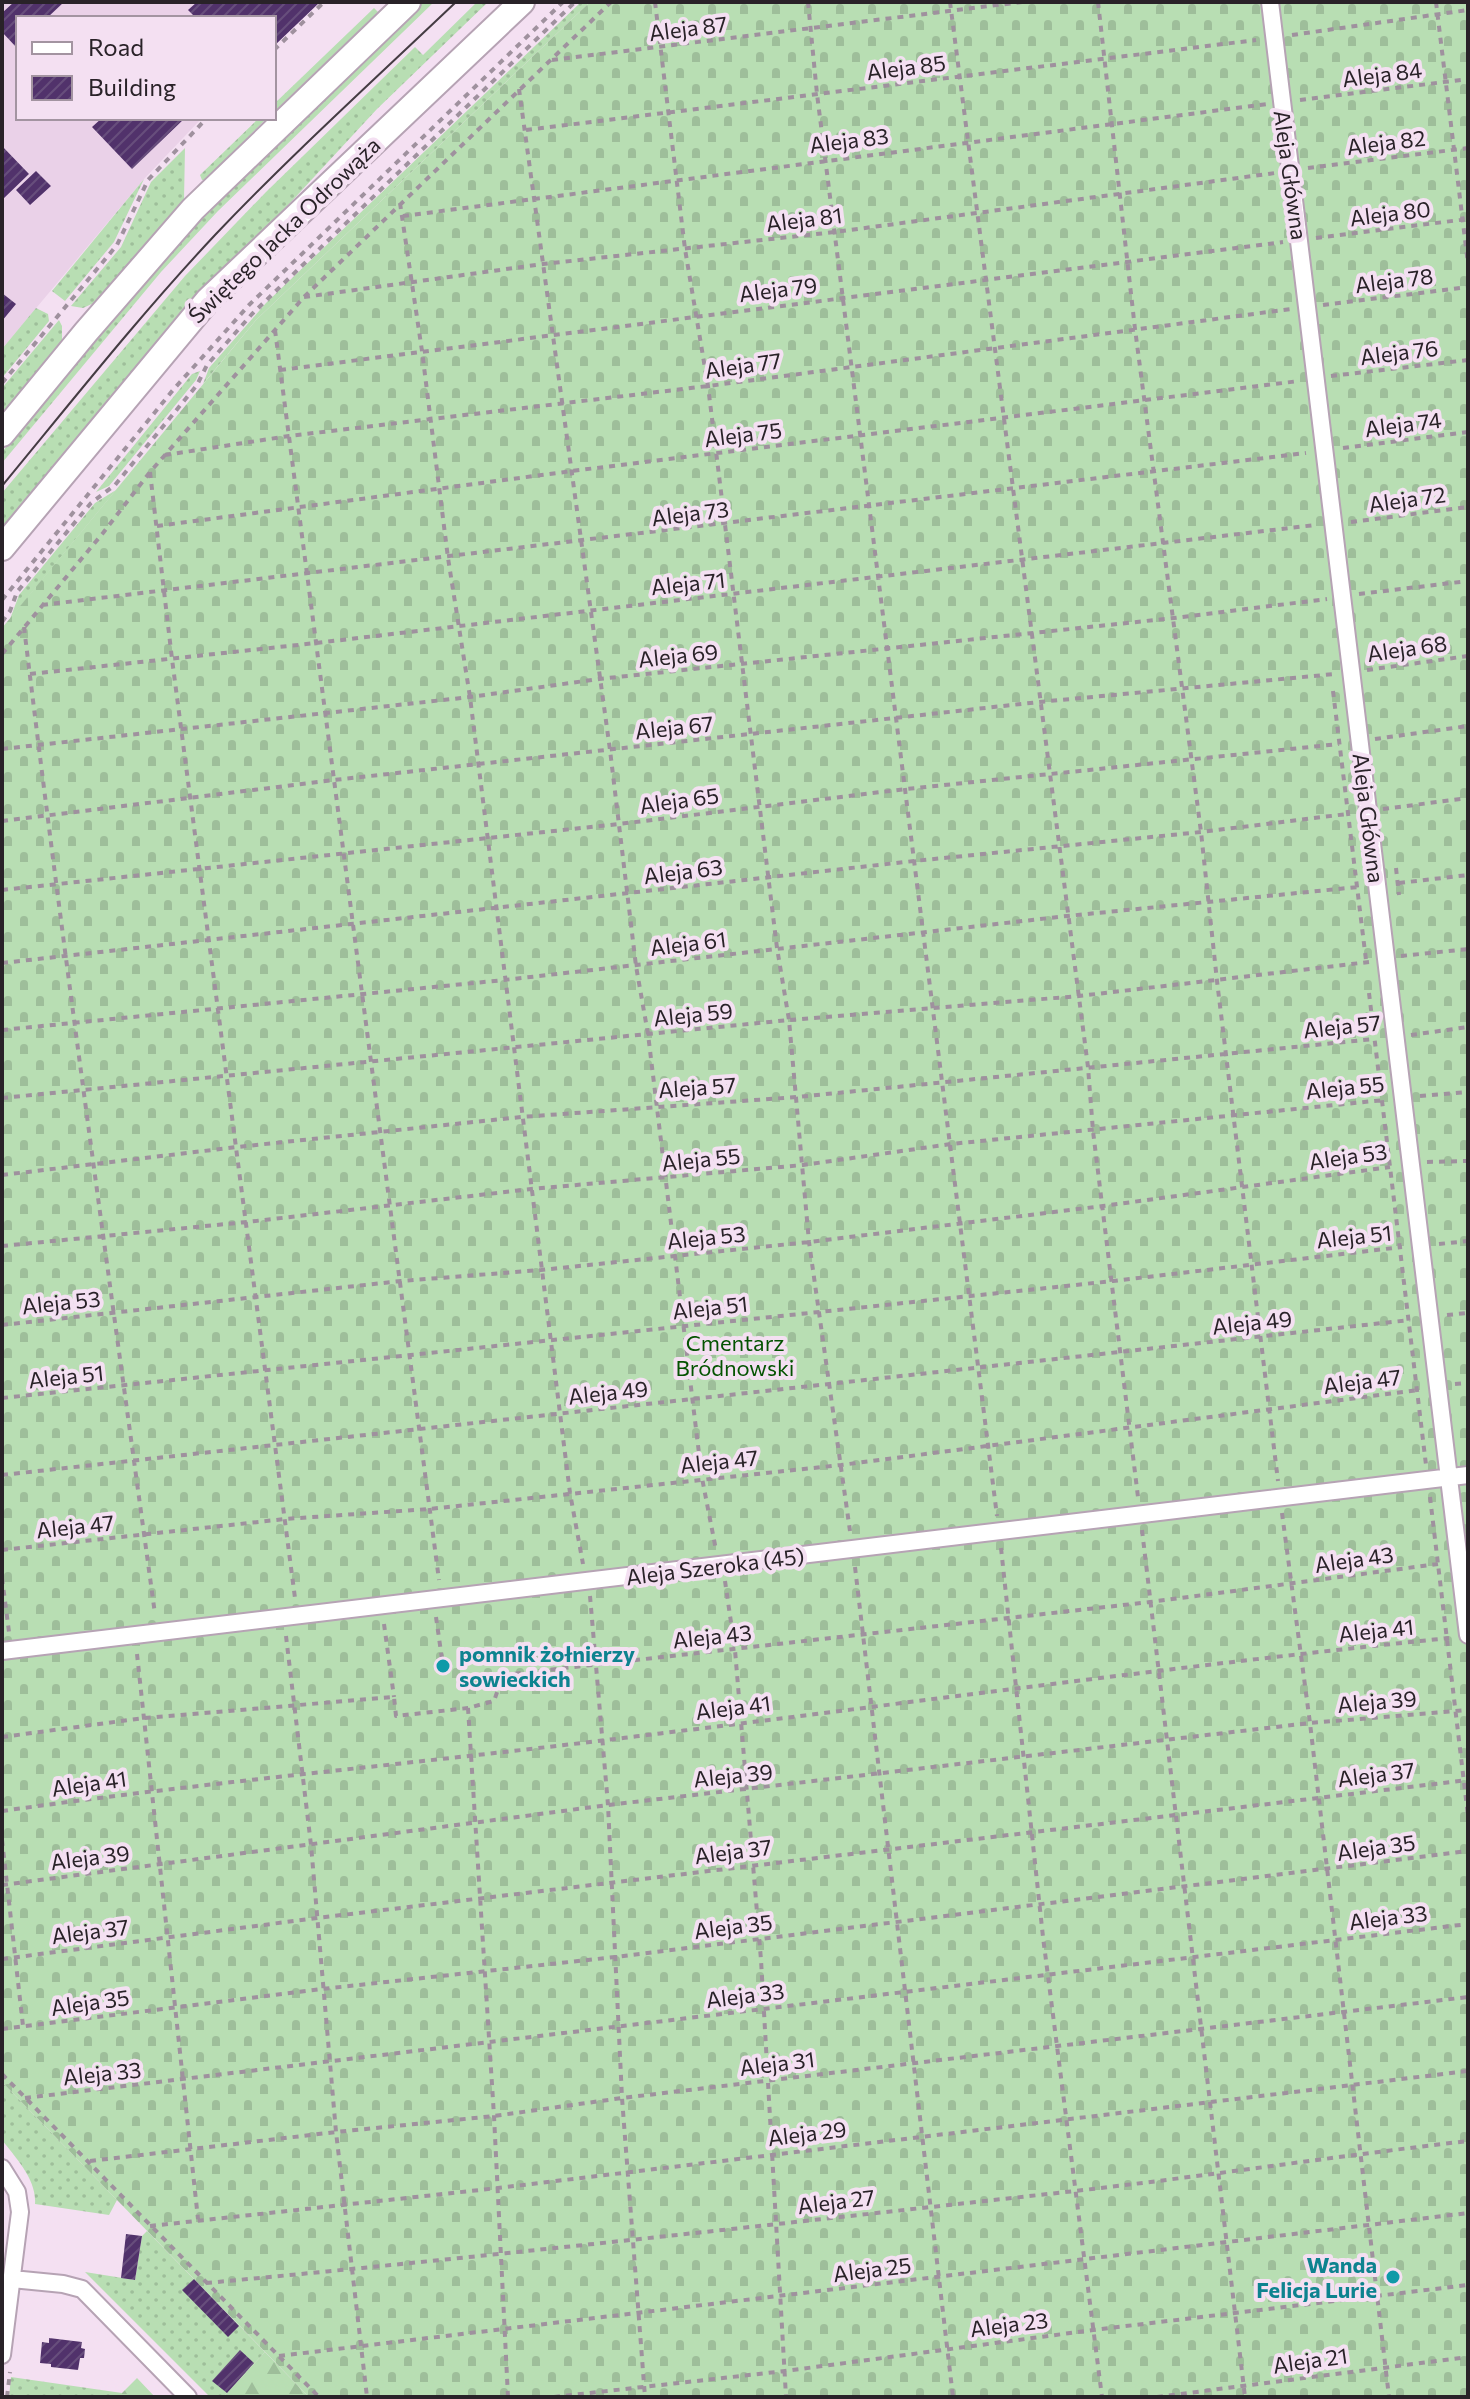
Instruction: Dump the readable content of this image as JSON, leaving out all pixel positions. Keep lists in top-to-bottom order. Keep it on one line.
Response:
{"streets":{"main road":["Świętego Jacka Odrowąża"],"street":["Aleja Główna","Aleja Szeroka (45)"],"path":["Aleja 87","Aleja 85","Aleja 84","Aleja 83","Aleja 82","Aleja 80","Aleja 81","Aleja 78","Aleja 79","Aleja 76","Aleja 77","Aleja 74","Aleja 75","Aleja 72","Aleja 73","Aleja 71","Aleja 68","Aleja 69","Aleja 67","Aleja 65","Aleja 63","Aleja 61","Aleja 59","Aleja 57","Aleja 55","Aleja 53","Aleja 51","Aleja 49","Aleja 47","Aleja 43","Aleja 41","Aleja 39","Aleja 37","Aleja 35","Aleja 33","Aleja 31","Aleja 29","Aleja 27","Aleja 25","Aleja 23","Aleja 21"]},"crossings":[["Aleja 85","Aleja Główna"],["Aleja 84","Aleja 83"],["Aleja 83","Aleja Główna"],["Aleja 82","Aleja Główna"],["Aleja 82","Aleja 81"],["Aleja Główna","Aleja 81"],["Aleja Główna","Aleja 78"],["Aleja Główna","Aleja 76"],["Aleja Główna","Aleja 77"],["Aleja Główna","Aleja 74"],["Aleja Główna","Aleja 75"],["Aleja Główna","Aleja 72"],["Aleja Główna","Aleja 73"],["Aleja Główna","Aleja 71"],["Aleja Główna","Aleja 68"],["Aleja Główna","Aleja 69"],["Aleja Główna","Aleja 67"],["Aleja Główna","Aleja 65"],["Aleja Główna","Aleja 63"],["Aleja Główna","Aleja 61"],["Aleja Główna","Aleja 59"],["Aleja Główna","Aleja 57"],["Aleja Główna","Aleja 55"],["Aleja Główna","Aleja 53"],["Aleja Główna","Aleja 51"],["Aleja Główna","Aleja 47"],["Aleja Główna","Aleja 43"],["Aleja Główna","Aleja Szeroka (45)"],["Aleja Główna","Aleja 41"],["Aleja 78","Aleja 77"],["Aleja 76","Aleja 75"],["Aleja 74","Aleja 73"],["Aleja 72","Aleja 71"],["Aleja 68","Aleja 67"],["Aleja 49","Aleja 47"]],"parks":["Cmentarz Bródnowski"],"places":["pomnik żołnierzy sowieckich","Wanda Felicja Lurie"],"legend":["Road","Building"]}
